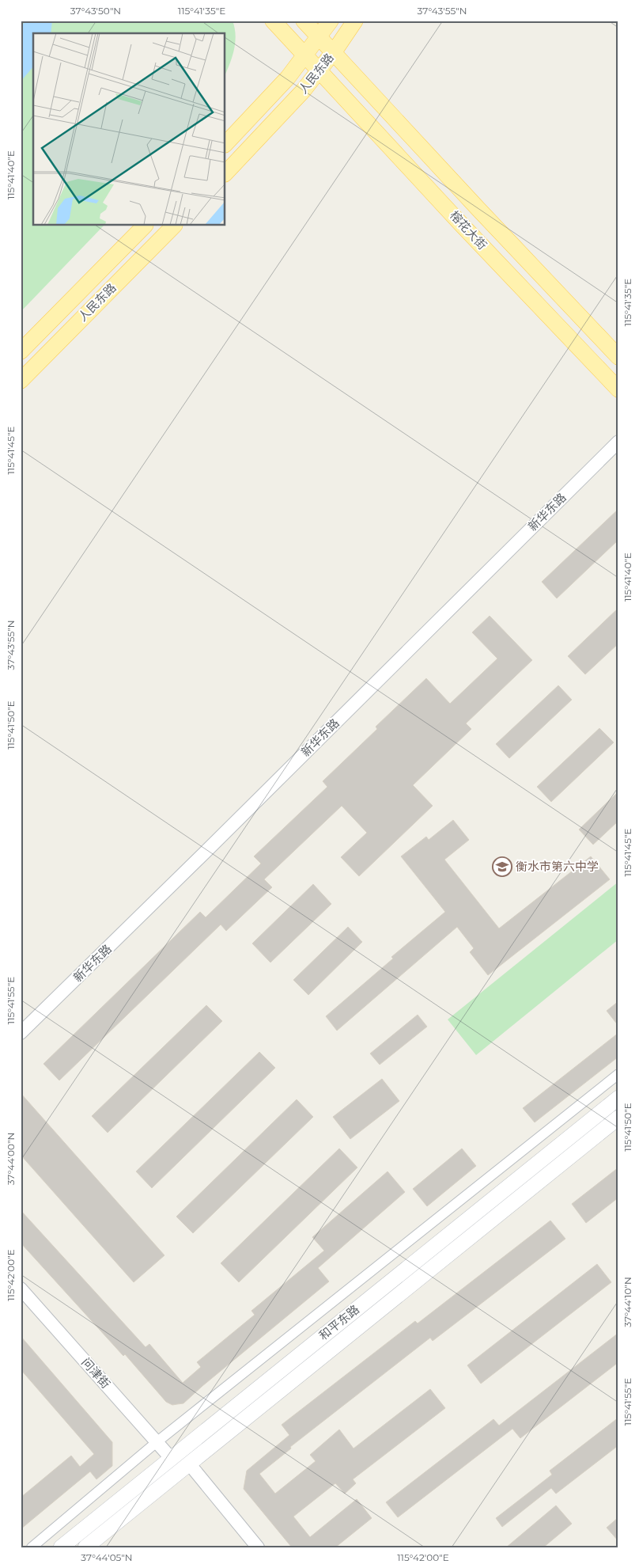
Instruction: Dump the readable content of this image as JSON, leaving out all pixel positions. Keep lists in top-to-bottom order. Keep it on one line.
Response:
{"streets":{"main road":["人民东路","榕花大街","和平东路"],"street":["新华东路","问津街"]},"crossings":[["人民东路","榕花大街"],["和平东路","问津街"]],"places":{"school or university":["衡水市第六中学"]},"coordinates":["37°43'50\"N","115°41'35\"E","37°43'55\"N","115°41'40\"E","115°41'45\"E","115°41'50\"E","115°41'55\"E","37°44'00\"N","115°42'00\"E","37°44'10\"N","37°44'05\"N"]}
